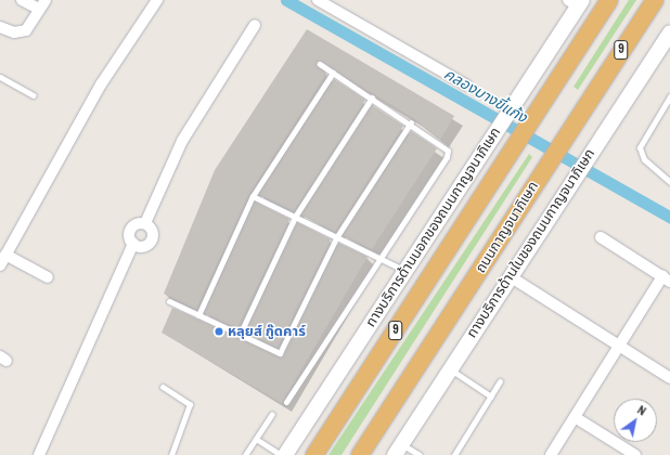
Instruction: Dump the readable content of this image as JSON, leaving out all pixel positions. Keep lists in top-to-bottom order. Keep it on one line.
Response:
{"streets":{"highway":["9","ถนนกาญจนาภิเษก"],"main road":["ทางบริการด้านนอกของถนนกาญจนาภิเษก","ทางบริการด้านในของถนนกาญจนาภิเษก"]},"water":["คลองบางขี้แก้ง"],"places":["หลุยส์ กู๊ดคาร์"],"north":"top right"}
